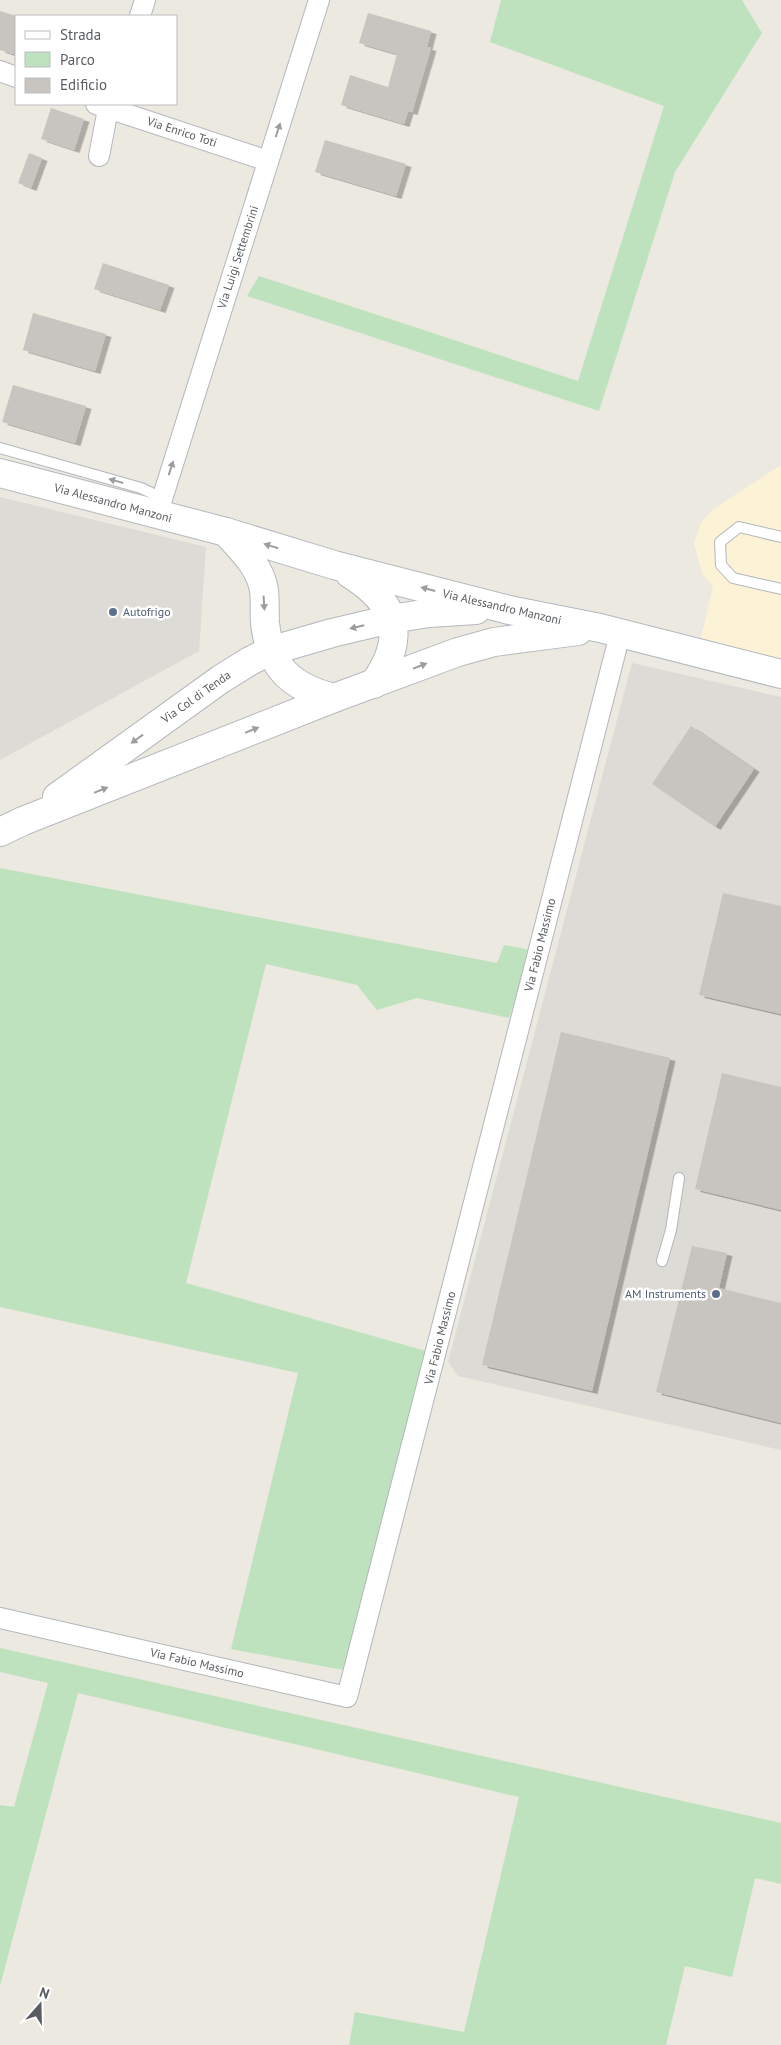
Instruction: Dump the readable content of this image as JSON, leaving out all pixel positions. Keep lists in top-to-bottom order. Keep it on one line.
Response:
{"streets":{"main road":["Via Alessandro Manzoni","Via Col di Tenda"],"street":["Via Enrico Toti","Via Luigi Settembrini","Via Fabio Massimo"]},"crossings":[["Via Enrico Toti","Via Luigi Settembrini"],["Via Luigi Settembrini","Via Alessandro Manzoni"],["Via Alessandro Manzoni","Via Col di Tenda"],["Via Alessandro Manzoni","Via Fabio Massimo"],["Via Col di Tenda","Via Fabio Massimo"]],"one_way":["Via Luigi Settembrini","Via Alessandro Manzoni"],"places":["Autofrigo","AM Instruments"],"legend":["Strada","Parco","Edificio"],"north":"top"}
